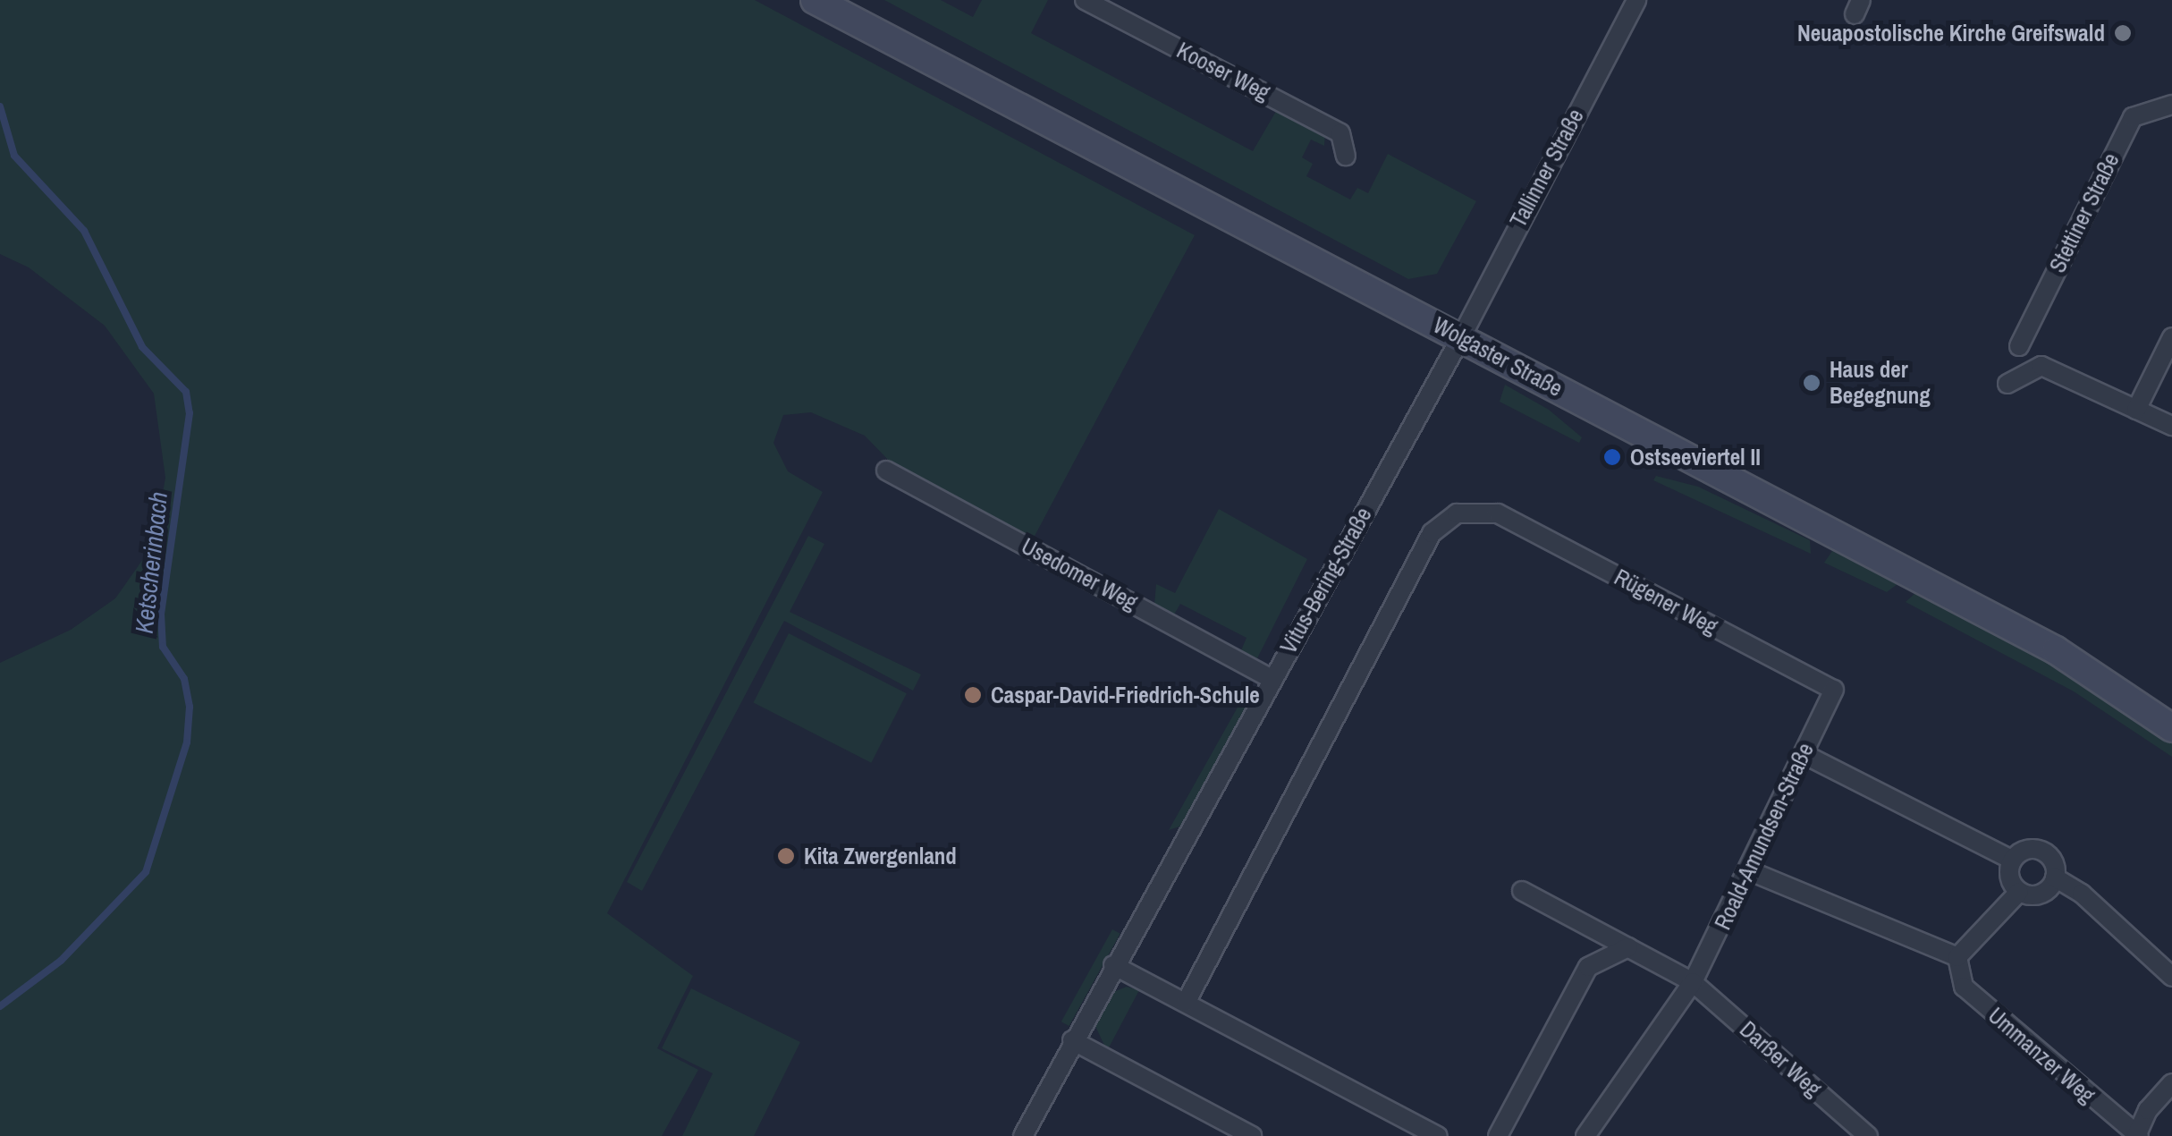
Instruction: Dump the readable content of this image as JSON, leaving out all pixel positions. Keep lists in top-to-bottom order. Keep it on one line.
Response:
{"streets":{"main road":["Wolgaster Straße"],"street":["Kooser Weg","Tallinner Straße","Stettiner Straße","Usedomer Weg","Vitus-Bering-Straße","Rügener Weg","Roald-Amundsen-Straße","Ummanzer Weg","Darßer Weg"]},"crossings":[["Tallinner Straße","Wolgaster Straße"],["Tallinner Straße","Vitus-Bering-Straße"],["Wolgaster Straße","Vitus-Bering-Straße"],["Usedomer Weg","Vitus-Bering-Straße"],["Rügener Weg","Roald-Amundsen-Straße"],["Roald-Amundsen-Straße","Darßer Weg"]],"water":["Ketscherinbach"],"places":["Neuapostolische Kirche Greifswald","Haus der Begegnung","Ostseeviertel II","Caspar-David-Friedrich-Schule","Kita Zwergenland"]}
